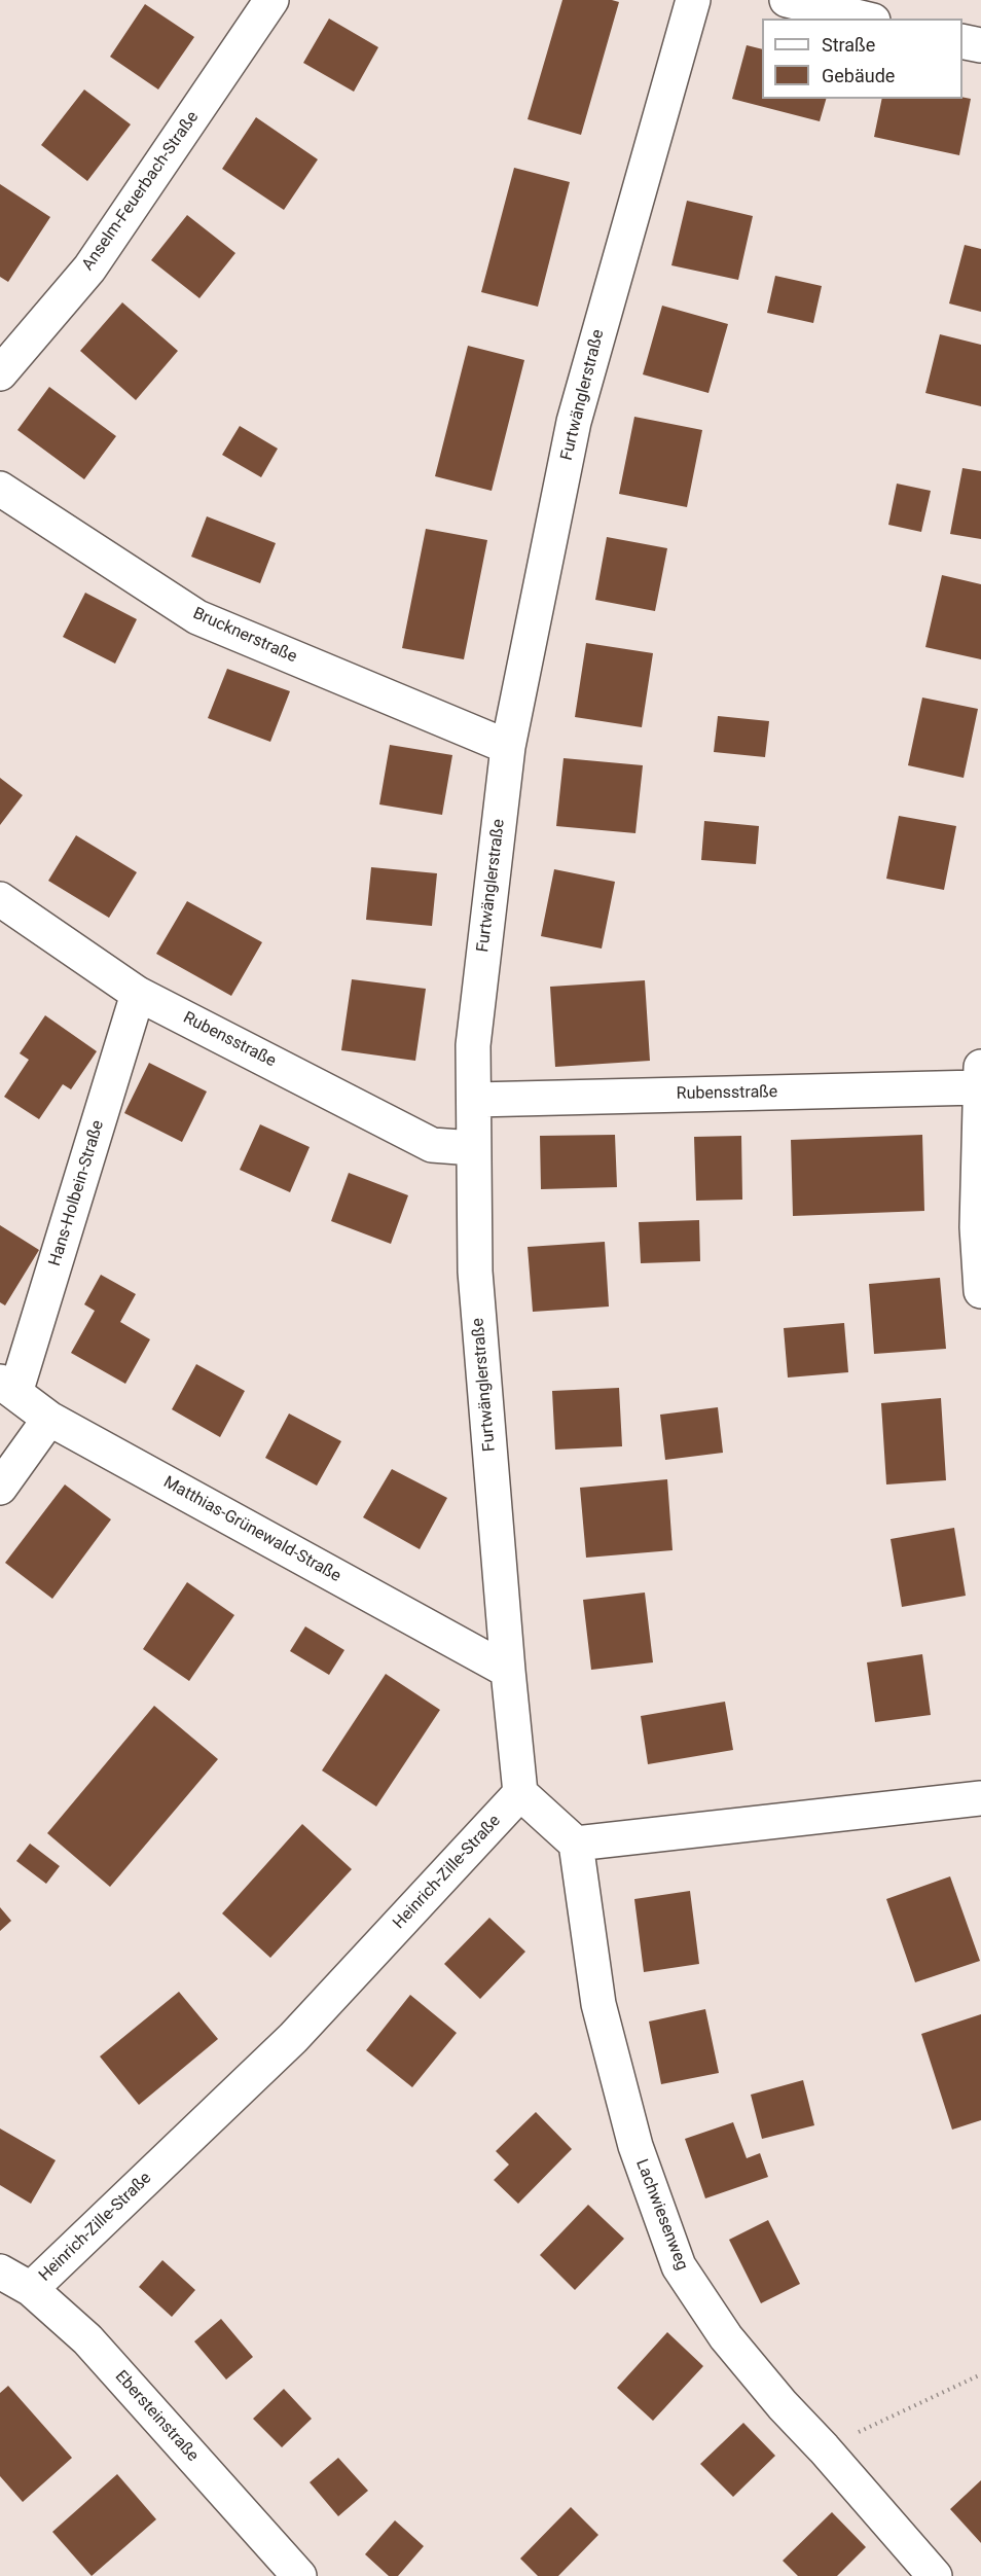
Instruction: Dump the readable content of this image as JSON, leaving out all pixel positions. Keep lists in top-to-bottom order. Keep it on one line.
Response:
{"streets":{"street":["Anselm-Feuerbach-Straße","Furtwänglerstraße","Brucknerstraße","Rubensstraße","Hans-Holbein-Straße","Matthias-Grünewald-Straße","Heinrich-Zille-Straße","Lachwiesenweg","Ebersteinstraße"]},"crossings":[["Furtwänglerstraße","Brucknerstraße"],["Furtwänglerstraße","Rubensstraße"],["Furtwänglerstraße","Matthias-Grünewald-Straße"],["Furtwänglerstraße","Heinrich-Zille-Straße"],["Rubensstraße","Hans-Holbein-Straße"],["Hans-Holbein-Straße","Matthias-Grünewald-Straße"],["Heinrich-Zille-Straße","Ebersteinstraße"]],"legend":["Straße","Gebäude"]}
